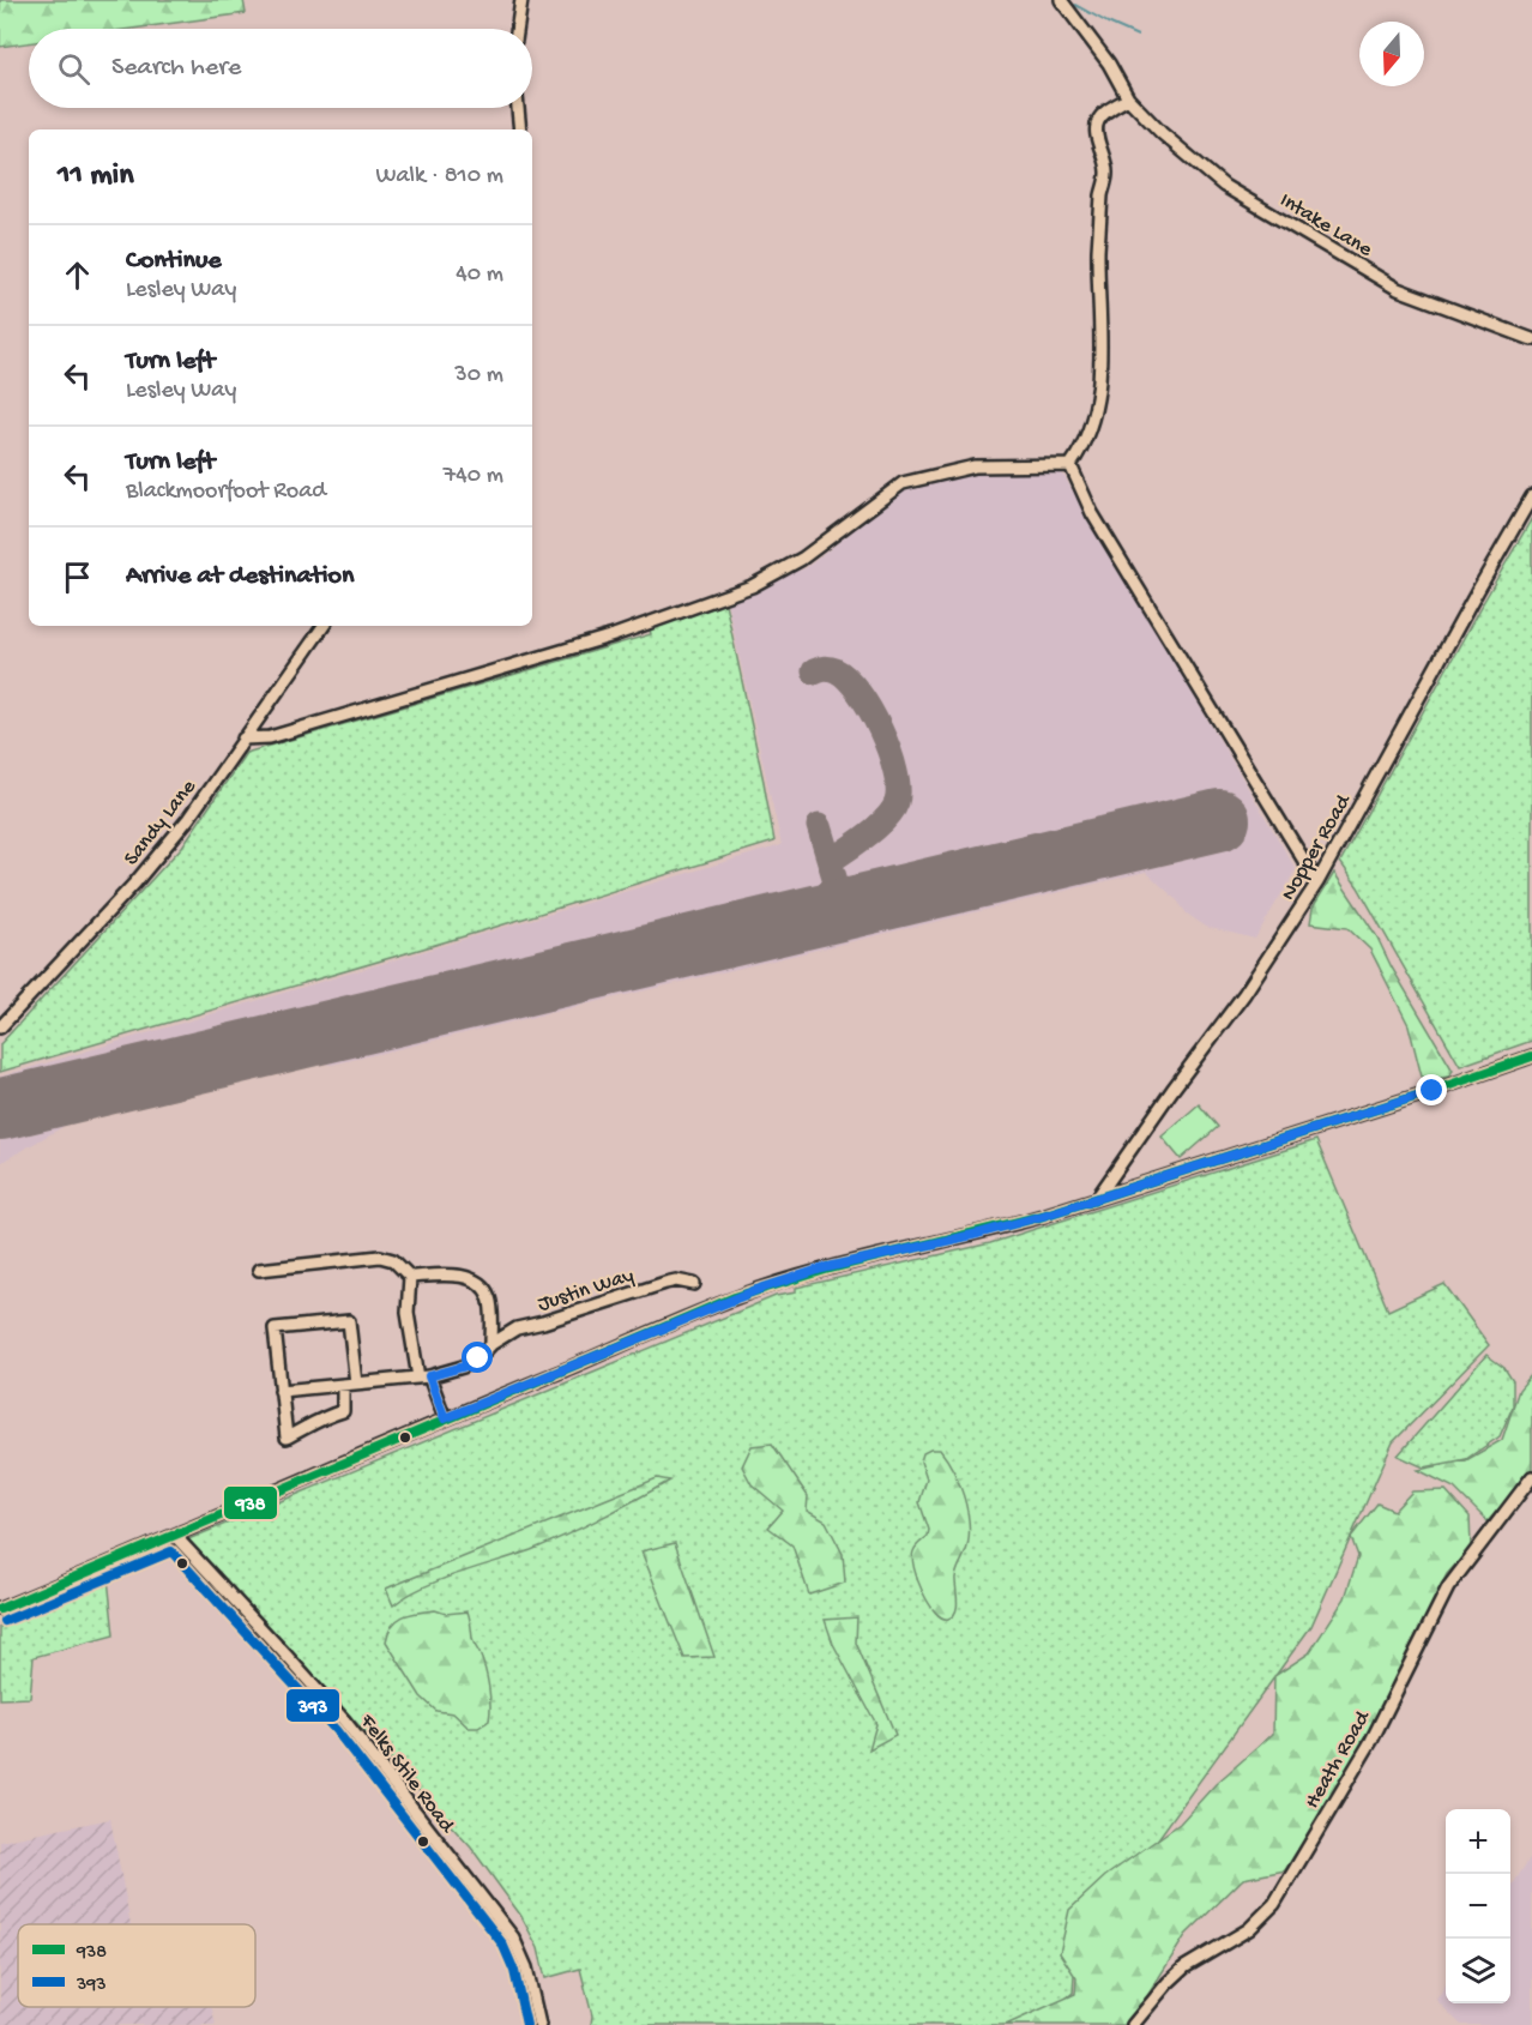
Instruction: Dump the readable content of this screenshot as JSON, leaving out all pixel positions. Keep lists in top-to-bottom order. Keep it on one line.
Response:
{"streets":{"street":["Intake Lane","Sandy Lane","Nopper Road","Justin Way","Heath Road","Felks Stile Road"]},"lines":["transit line 938","transit line 393"],"legend":["938","393"],"north":"bottom","page":{"search":"Search here","heading":["11 min","Walk · 810 m"],"list":[["Continue","Lesley Way","40 m"],["Turn left","Lesley Way","30 m"],["Turn left","Blackmoorfoot Road","740 m"],"Arrive at destination"],"map_buttons":["+","−"]}}
